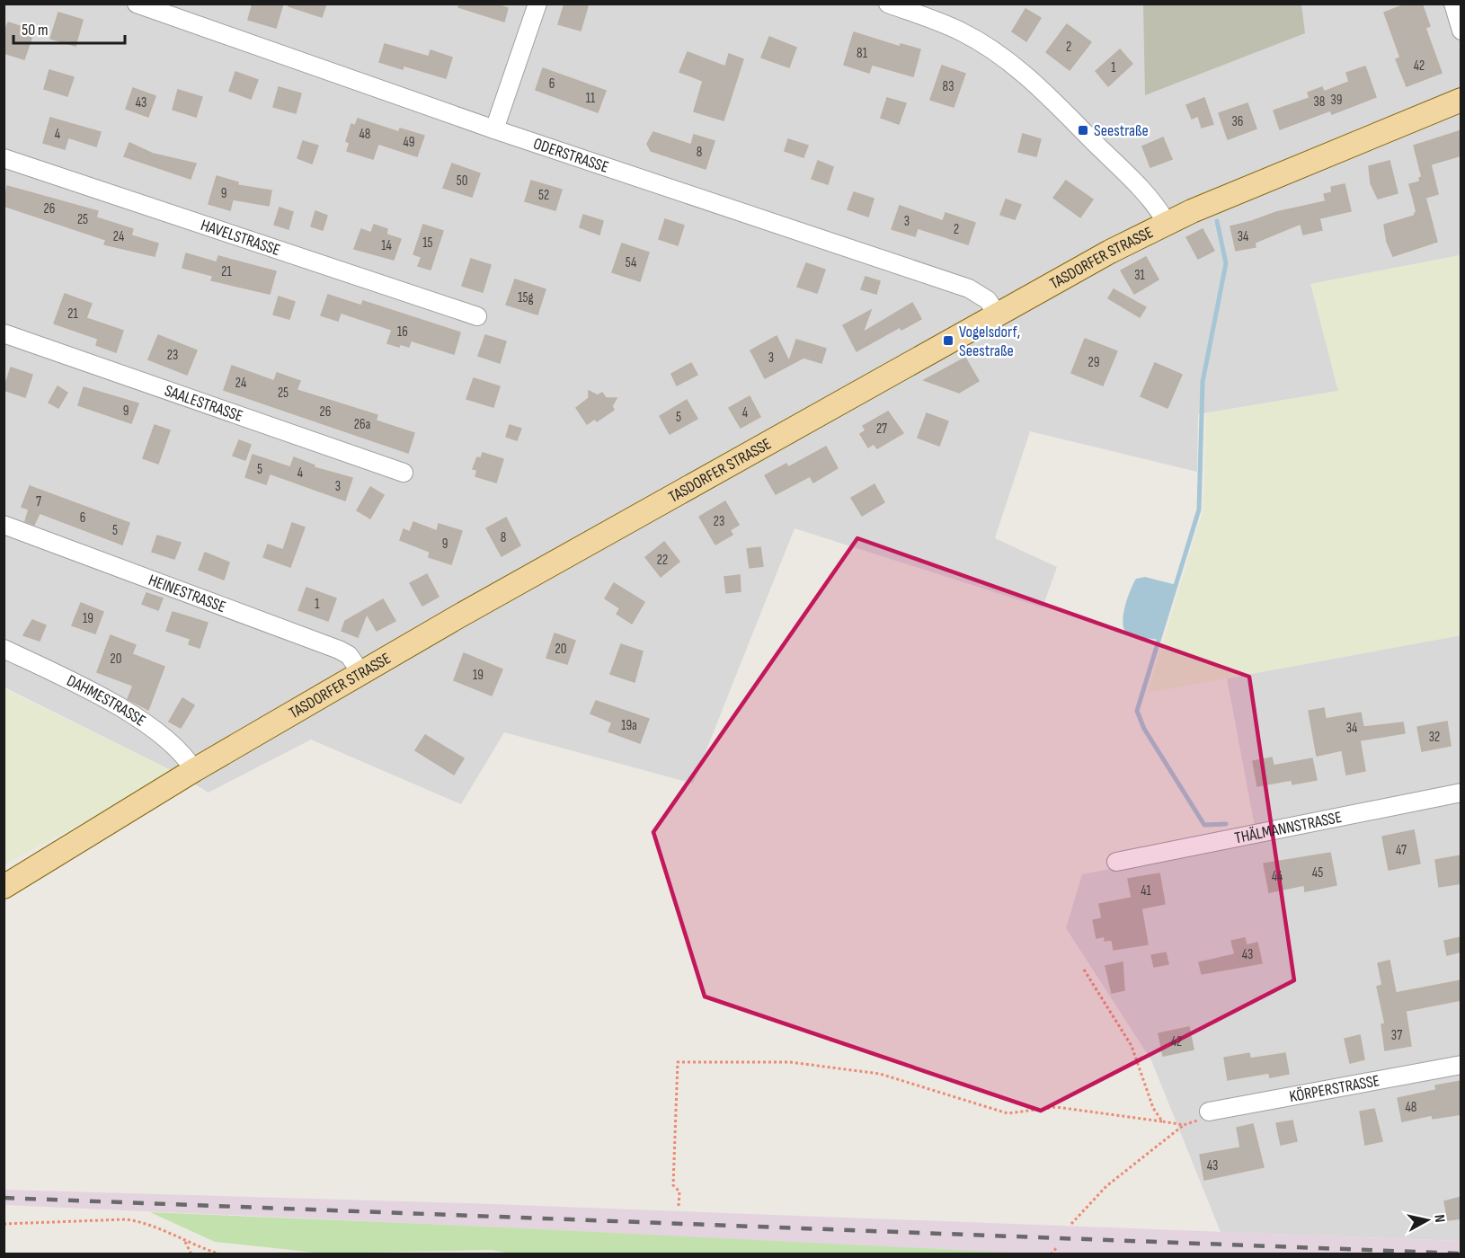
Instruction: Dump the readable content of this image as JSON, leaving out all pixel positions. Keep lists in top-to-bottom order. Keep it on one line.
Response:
{"streets":{"main road":["TASDORFER STRASSE"],"street":["ODERSTRASSE","HAVELSTRASSE","SAALESTRASSE","HEINESTRASSE","DAHMESTRASSE","THÄLMANNSTRASSE","KÖRPERSTRASSE"]},"crossings":[["ODERSTRASSE","TASDORFER STRASSE"],["TASDORFER STRASSE","HEINESTRASSE"],["TASDORFER STRASSE","DAHMESTRASSE"]],"places":{"transit":["Seestraße","Vogelsdorf, Seestraße"]},"house_numbers":["2","81","42","1","6","83","11","39","38","43","36","4","48","49","8","50","9","52","26","25","3","2","24","34","15","14","54","21","31","15g","21","16","23","3","29","24","25","9","26","4","5","26a","27","5","4","3","7","6","23","5","8","9","22","1","19","20","20","19","19a","34","32","47","45","44","41","43","37","42","48","43"],"scale_bar":"50 m","north":"right"}
